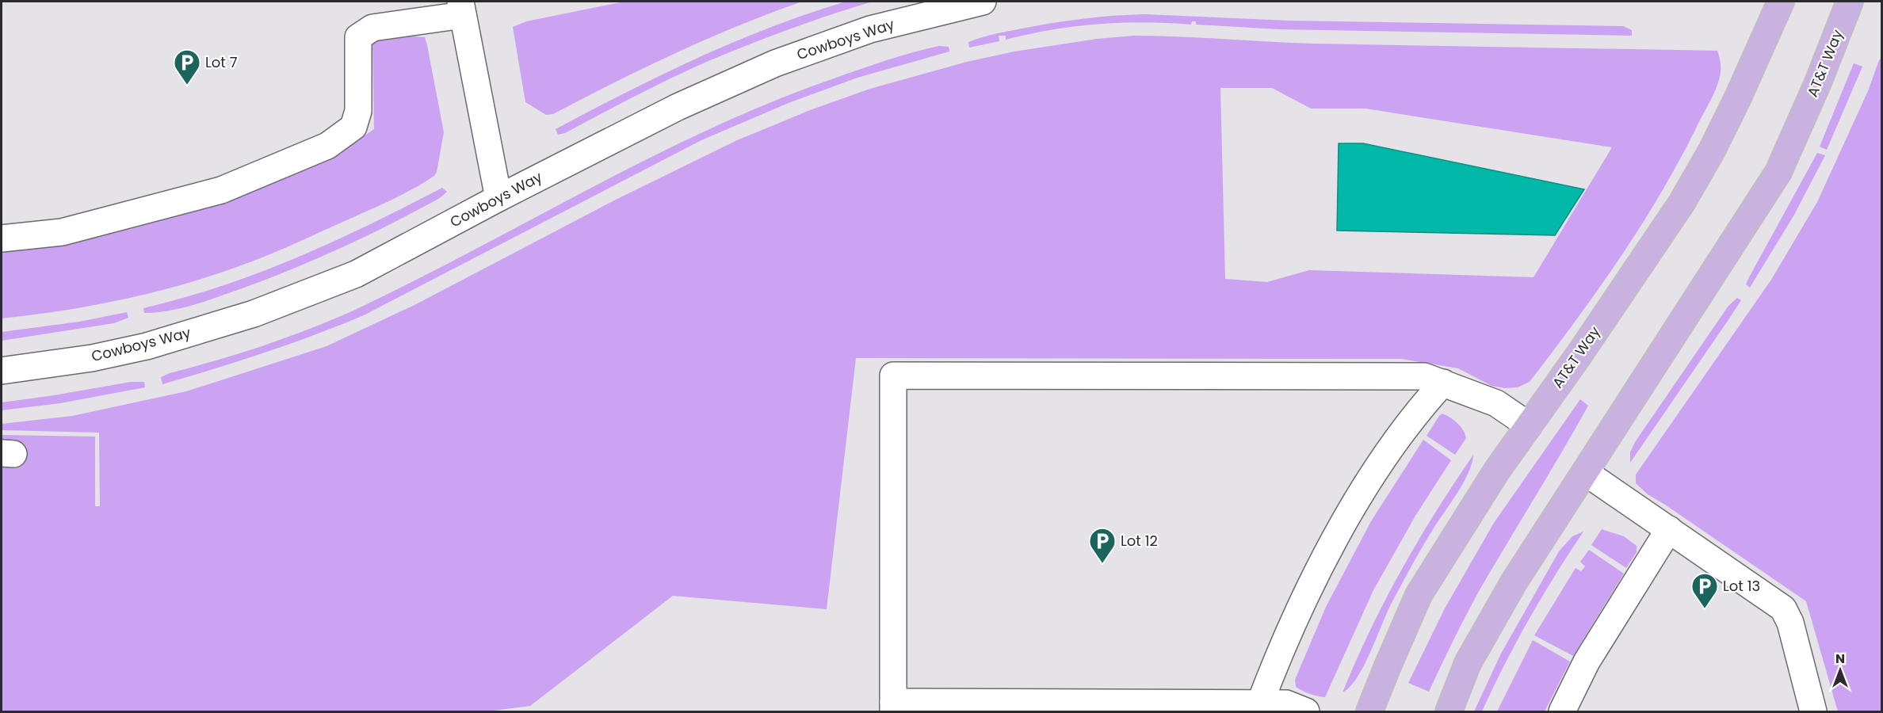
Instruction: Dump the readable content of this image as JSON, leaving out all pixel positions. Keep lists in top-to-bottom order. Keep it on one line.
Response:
{"streets":{"main road":["AT&T Way"],"street":["Cowboys Way"]},"places":{"parking":["Lot 7","Lot 12","Lot 13"]},"north":"top"}
